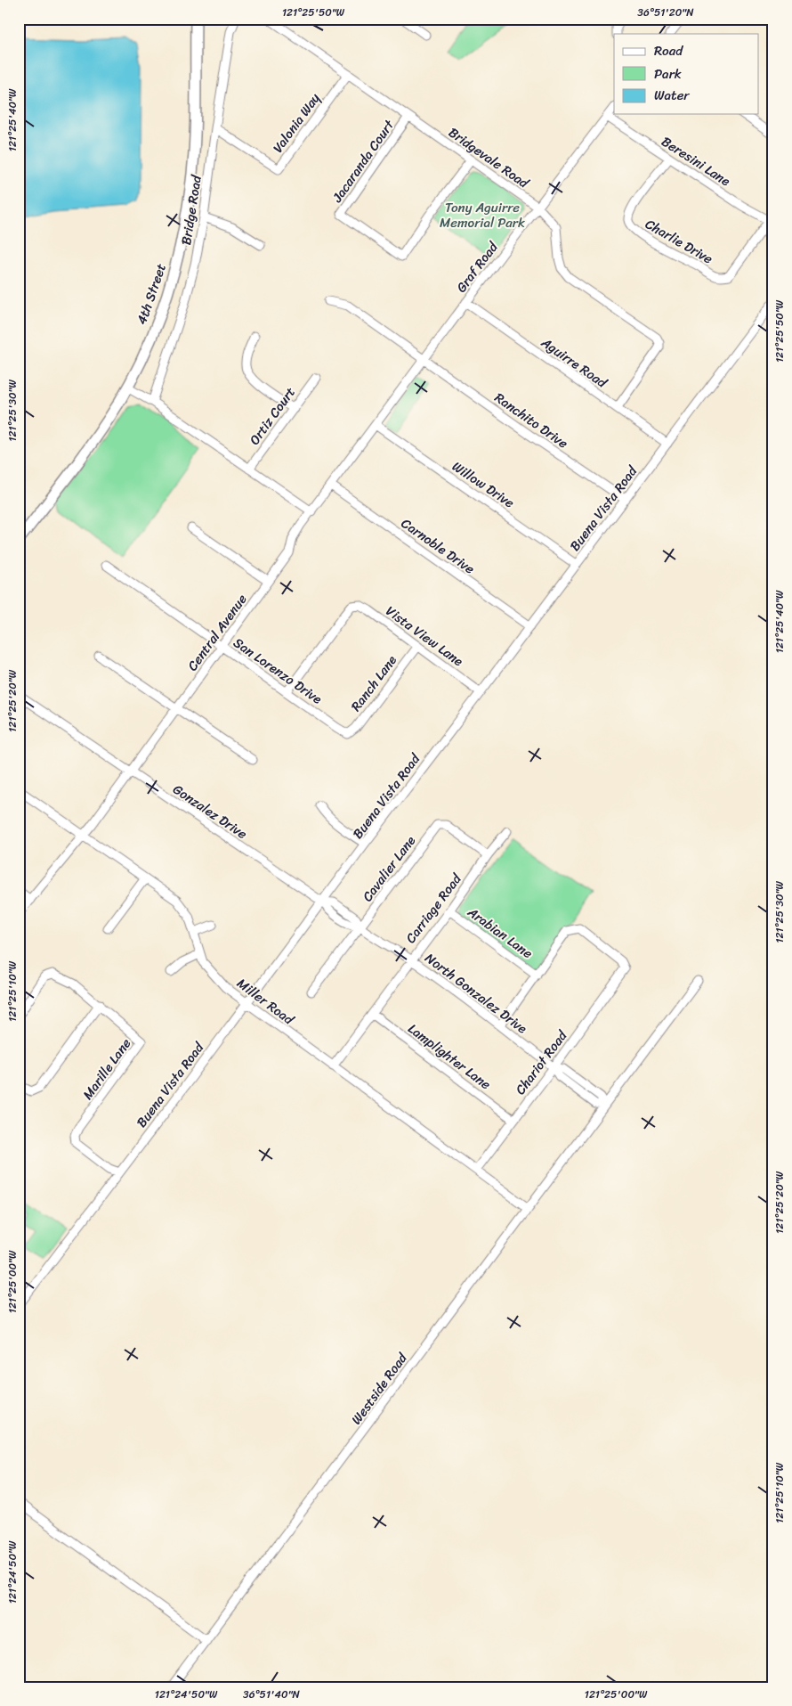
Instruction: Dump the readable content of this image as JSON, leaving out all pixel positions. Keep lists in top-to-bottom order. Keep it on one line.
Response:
{"streets":{"main road":["4th Street"],"street":["Valonia Way","Bridgevale Road","Jacaranda Court","Beresini Lane","Bridge Road","Charlie Drive","Graf Road","Aguirre Road","Ortiz Court","Ranchito Drive","Willow Drive","Buena Vista Road","Carnoble Drive","Central Avenue","Vista View Lane","San Lorenzo Drive","Ranch Lane","Gonzalez Drive","Cavalier Lane","Carriage Road","Arabian Lane","North Gonzalez Drive","Miller Road","Lamplighter Lane","Chariot Road","Marille Lane","Westside Road"]},"crossings":[["Valonia Way","Bridgevale Road"],["Valonia Way","Bridge Road"],["Bridgevale Road","Jacaranda Court"],["Bridgevale Road","Graf Road"],["Bridgevale Road","Aguirre Road"],["Beresini Lane","Charlie Drive"],["Beresini Lane","Graf Road"],["Graf Road","Aguirre Road"],["Graf Road","Ranchito Drive"],["Graf Road","Central Avenue"],["Aguirre Road","Buena Vista Road"],["Ranchito Drive","Buena Vista Road"],["Ranchito Drive","Central Avenue"],["Willow Drive","Buena Vista Road"],["Willow Drive","Central Avenue"],["Buena Vista Road","Carnoble Drive"],["Buena Vista Road","Vista View Lane"],["Buena Vista Road","Gonzalez Drive"],["Buena Vista Road","North Gonzalez Drive"],["Buena Vista Road","Miller Road"],["Buena Vista Road","Marille Lane"],["Carnoble Drive","Central Avenue"],["Central Avenue","San Lorenzo Drive"],["Central Avenue","Gonzalez Drive"],["Central Avenue","Miller Road"],["Vista View Lane","San Lorenzo Drive"],["Vista View Lane","Ranch Lane"],["San Lorenzo Drive","Ranch Lane"],["Gonzalez Drive","North Gonzalez Drive"],["Cavalier Lane","Carriage Road"],["Cavalier Lane","North Gonzalez Drive"],["Carriage Road","Arabian Lane"],["Carriage Road","North Gonzalez Drive"],["Carriage Road","Miller Road"],["Carriage Road","Lamplighter Lane"],["Arabian Lane","Chariot Road"],["North Gonzalez Drive","Chariot Road"],["North Gonzalez Drive","Westside Road"],["Miller Road","Chariot Road"],["Miller Road","Westside Road"],["Lamplighter Lane","Chariot Road"]],"parks":["Tony Aguirre Memorial Park"],"legend":["Road","Park","Water"],"coordinates":["121°25'50\"W","36°51'20\"N","121°25'40\"W","121°25'30\"W","121°25'20\"W","121°25'10\"W","121°25'00\"W","121°24'50\"W","36°51'40\"N"]}
